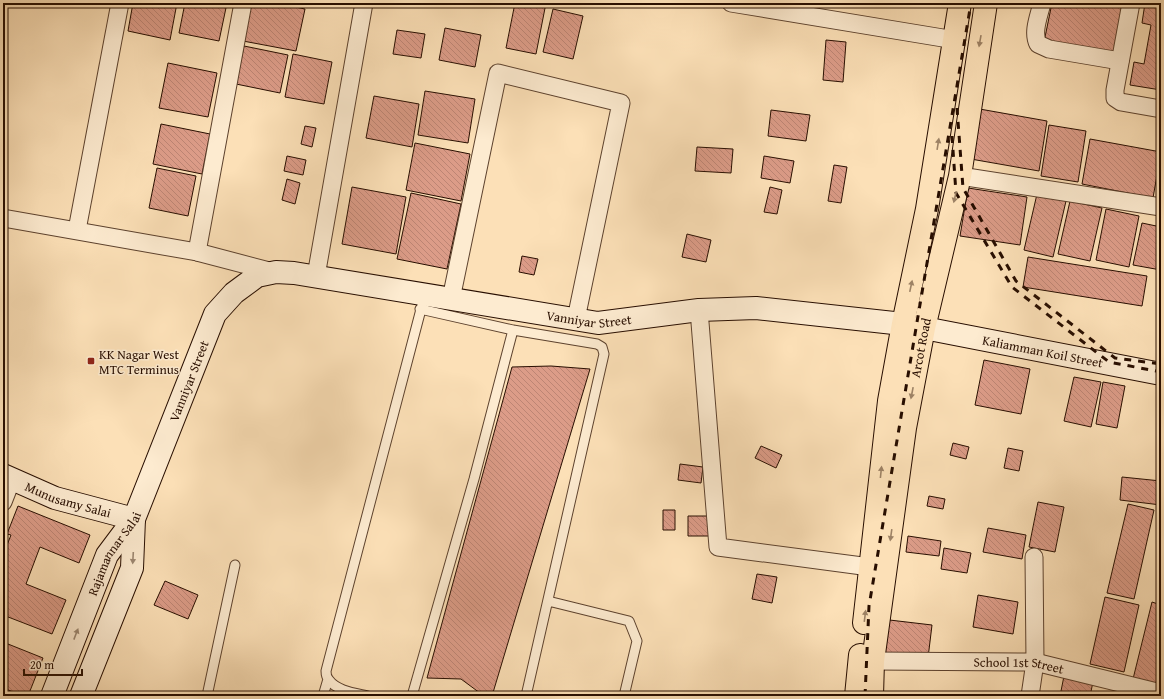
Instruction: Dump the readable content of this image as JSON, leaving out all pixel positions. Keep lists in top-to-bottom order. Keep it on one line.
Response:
{"streets":{"main road":["Vanniyar Street","Arcot Road","Kaliamman Koil Street","Munusamy Salai","Rajamannar Salai"],"street":["School 1st Street"]},"crossings":[["Vanniyar Street","Arcot Road"],["Vanniyar Street","Munusamy Salai"],["Vanniyar Street","Rajamannar Salai"],["Arcot Road","Kaliamman Koil Street"],["Arcot Road","School 1st Street"],["Munusamy Salai","Rajamannar Salai"]],"places":{"transit":["KK Nagar West MTC Terminus"]},"scale_bar":"20 m"}
